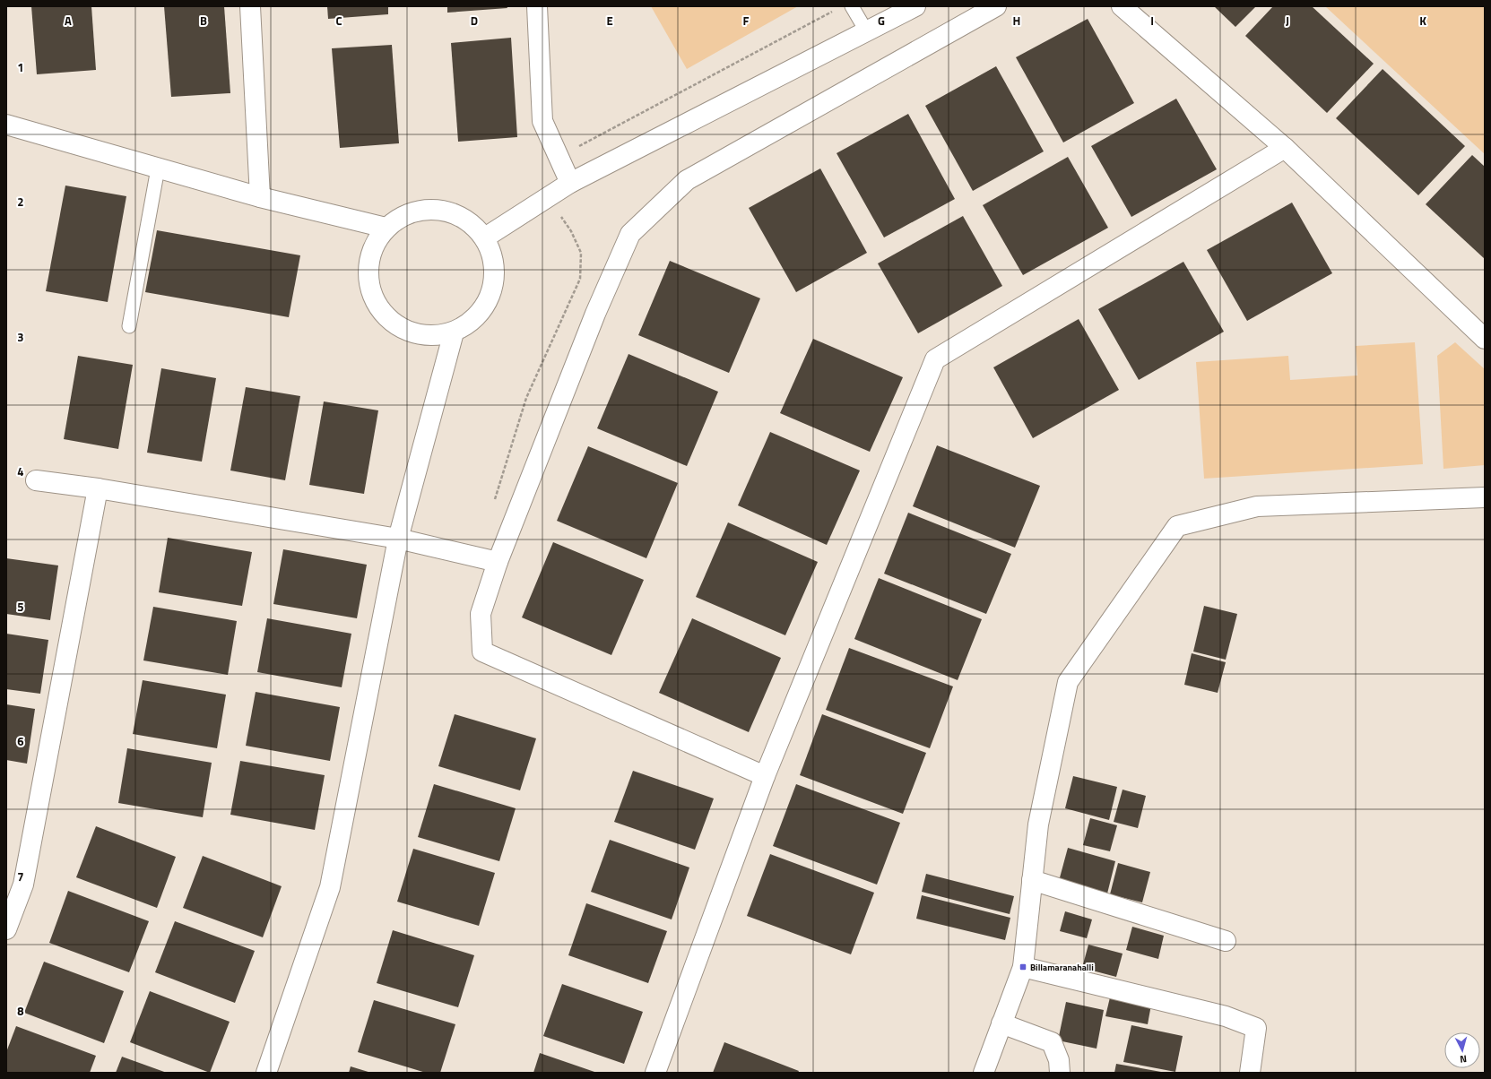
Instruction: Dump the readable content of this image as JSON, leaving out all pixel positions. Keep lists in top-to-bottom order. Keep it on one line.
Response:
{"places":{"transit":["Billamaranahalli"]},"north":"bottom","grid":{"columns":["A","B","C","D","E","F","G","H","I","J","K"],"rows":["1","2","3","4","5","6","7","8"]}}
